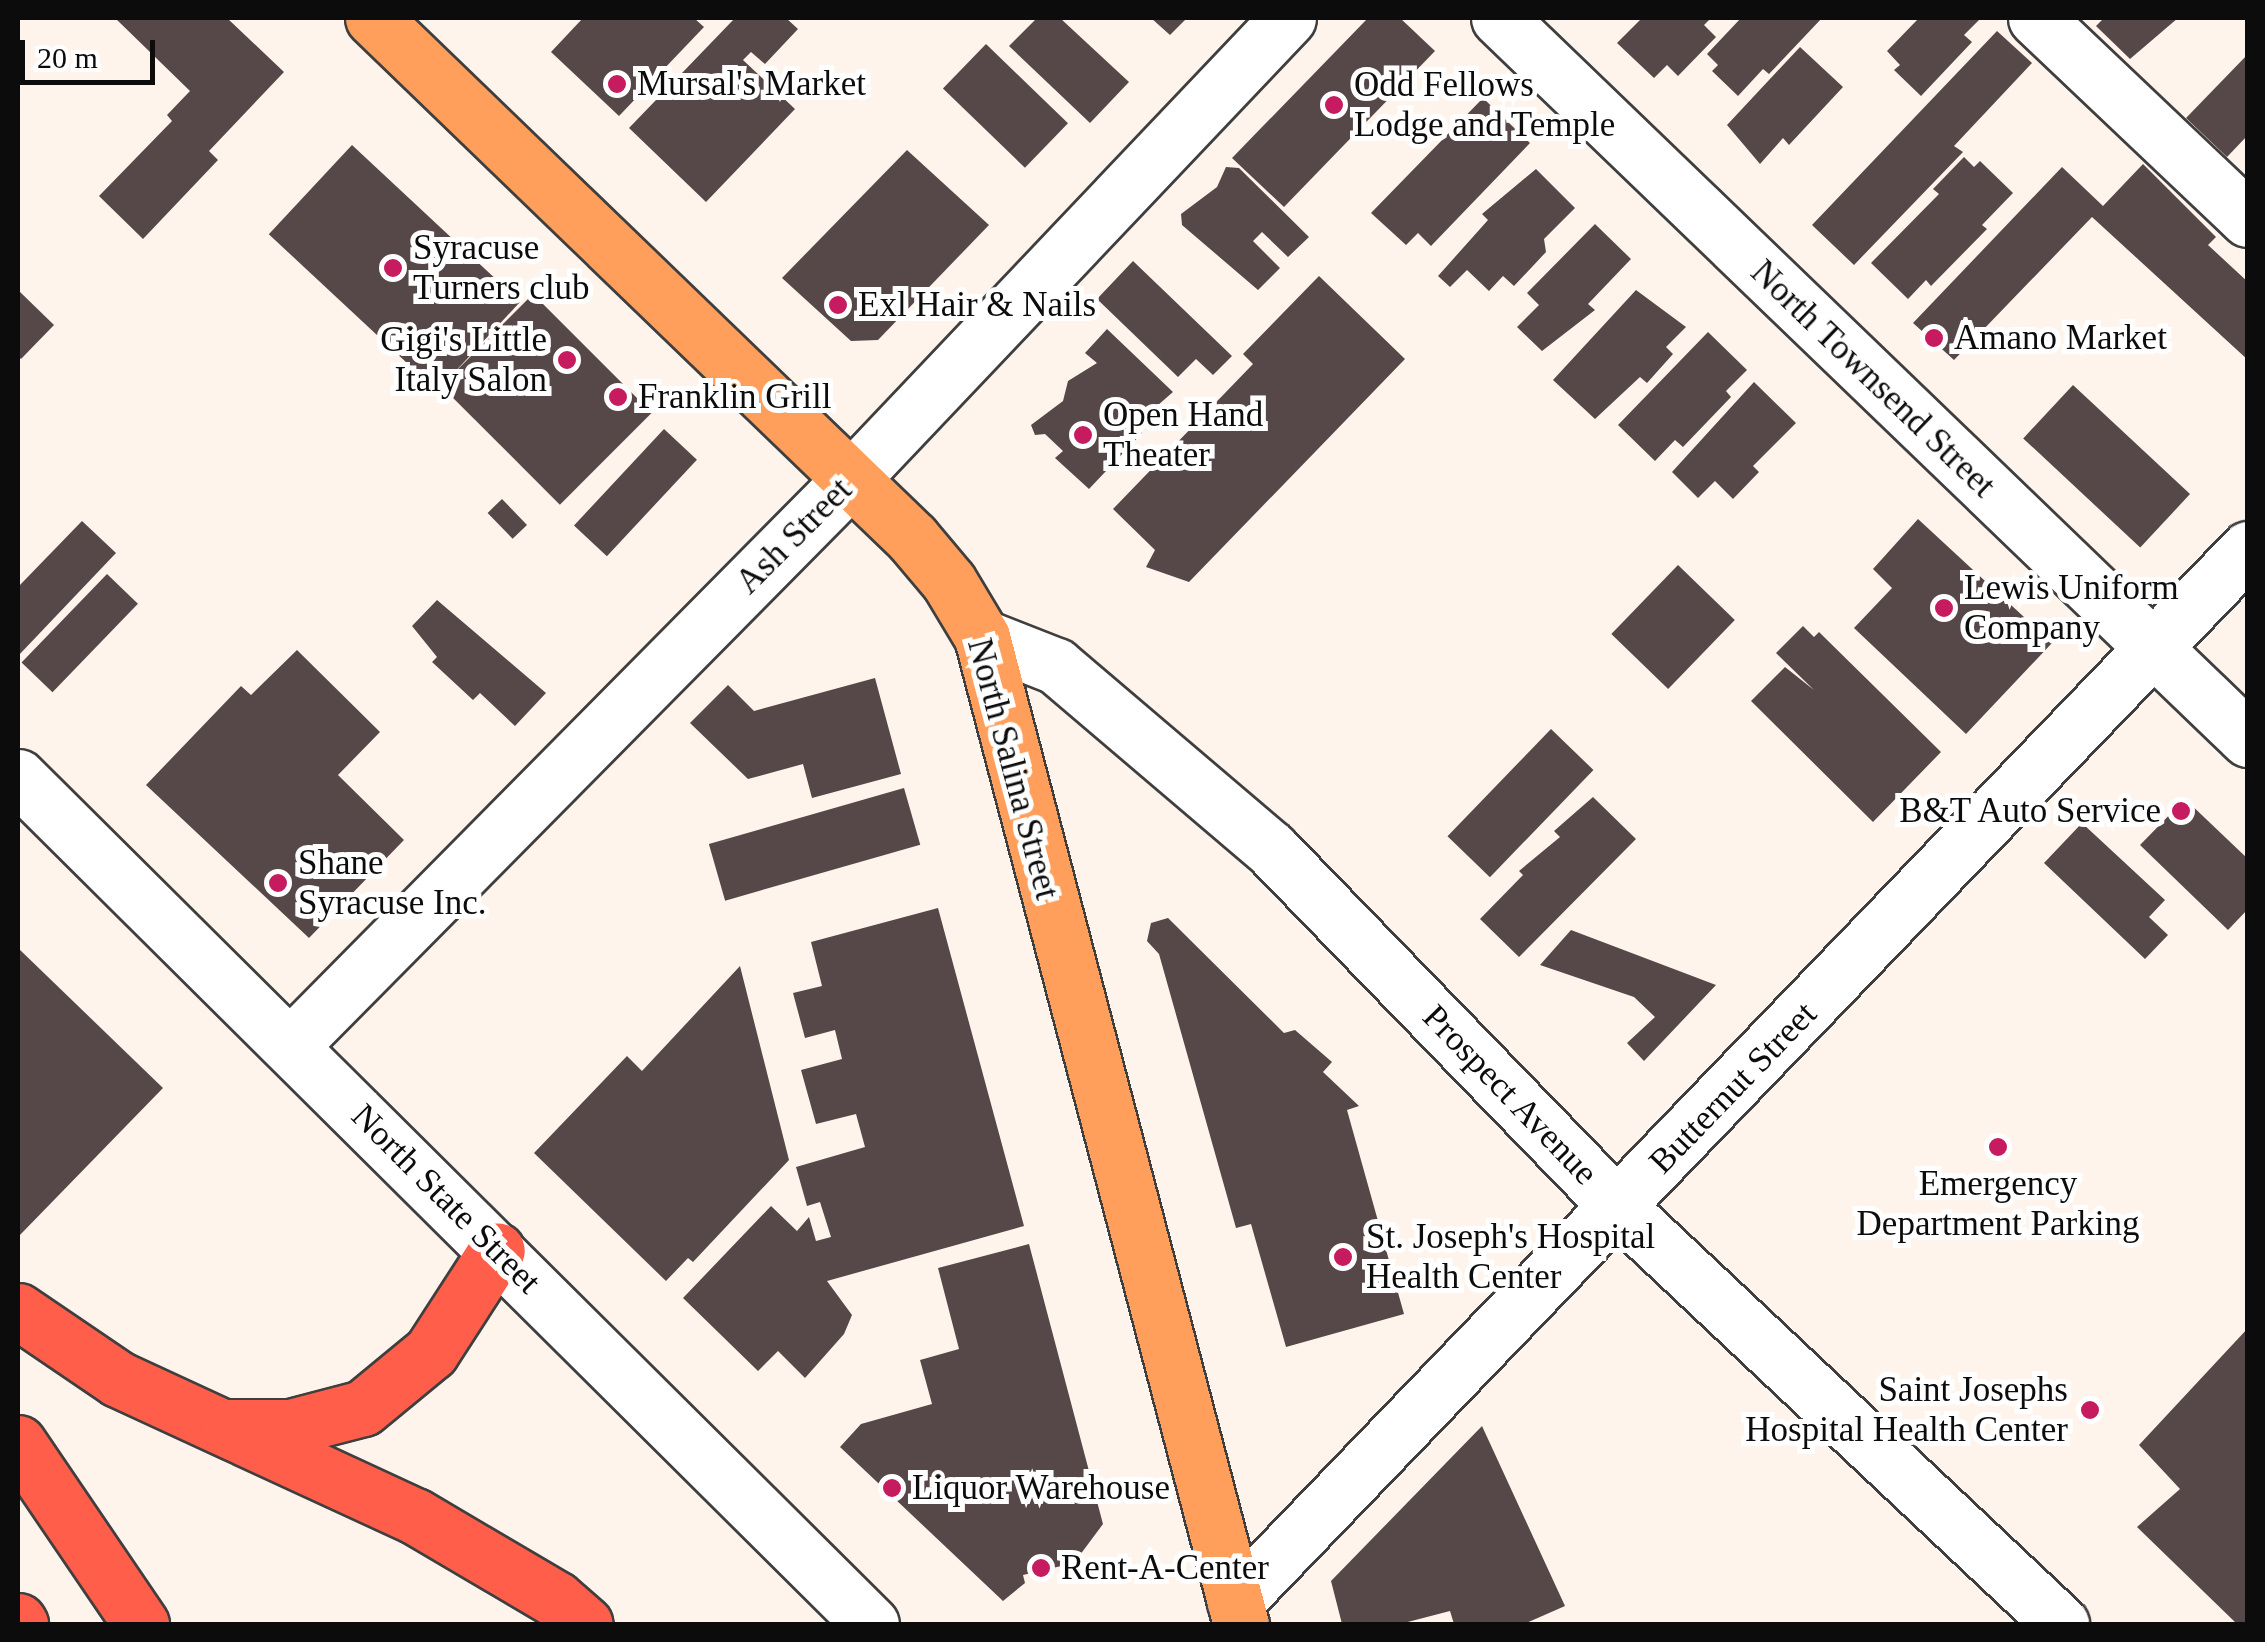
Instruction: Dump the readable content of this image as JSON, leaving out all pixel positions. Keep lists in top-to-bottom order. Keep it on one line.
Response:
{"streets":{"main road":["North Salina Street"],"street":["North Townsend Street","Ash Street","Butternut Street","Prospect Avenue","North State Street"]},"crossings":[["North Townsend Street","Butternut Street"],["Ash Street","North Salina Street"],["Ash Street","North State Street"],["North Salina Street","Butternut Street"],["North Salina Street","Prospect Avenue"],["Butternut Street","Prospect Avenue"]],"places":["Mursal's Market","Odd Fellows Lodge and Temple","Syracuse Turners club","Exl Hair & Nails","Amano Market","Gigi's Little Italy Salon","Franklin Grill","Open Hand Theater","Lewis Uniform Company","B&T Auto Service","Shane Syracuse Inc.","Emergency Department Parking","St. Joseph's Hospital Health Center","Saint Josephs Hospital Health Center","Liquor Warehouse","Rent-A-Center"],"scale_bar":"20 m"}
